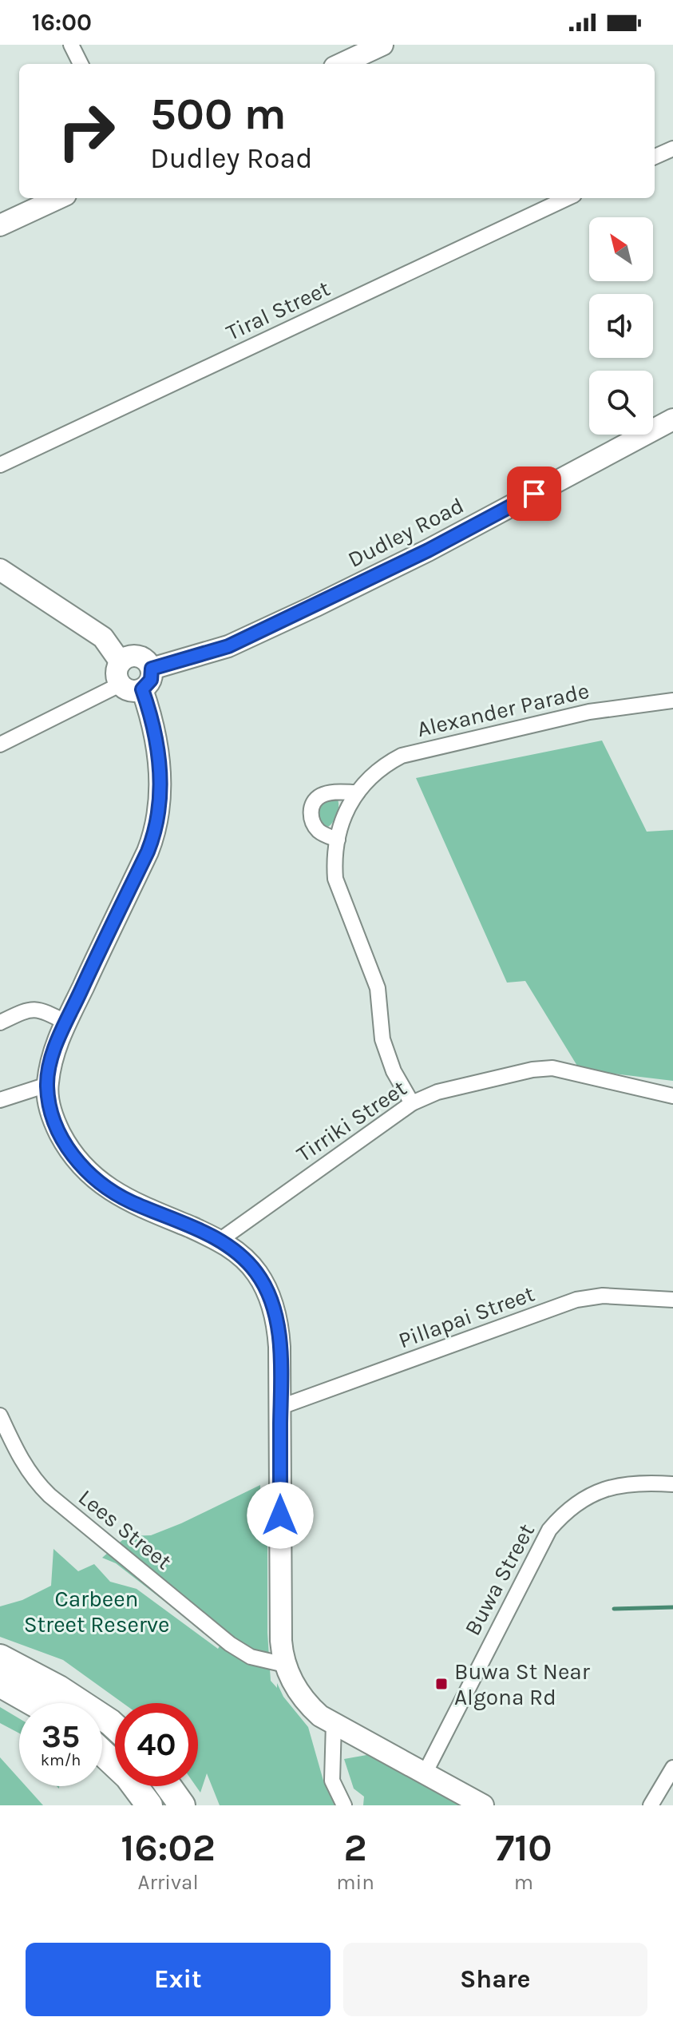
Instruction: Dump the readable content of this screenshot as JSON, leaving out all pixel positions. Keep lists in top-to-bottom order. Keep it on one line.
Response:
{"streets":{"street":["Tiral Street","Dudley Road","Alexander Parade","Tirriki Street","Pillapai Street","Lees Street","Buwa Street"]},"crossings":[["Alexander Parade","Tirriki Street"]],"parks":["Carbeen Street Reserve"],"places":{"transit":["Buwa St Near Algona Rd"]},"north":"top left","page":{"status":"16:00","turn":["500 m","Dudley Road"],"speed":"35 km/h","limit":"40","eta":["16:02","Arrival","2","min","710","m"],"buttons":["Exit","Share"]}}
